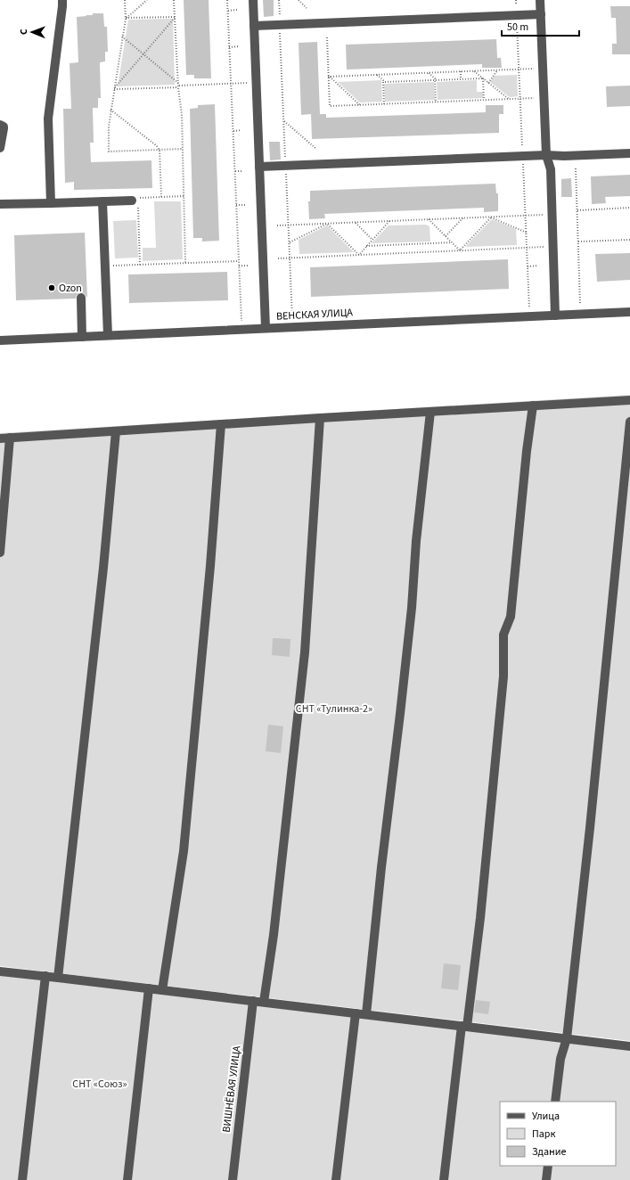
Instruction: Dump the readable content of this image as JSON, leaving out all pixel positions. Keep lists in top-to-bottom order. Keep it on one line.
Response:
{"streets":{"street":["ВЕНСКАЯ УЛИЦА","ВИШНЁВАЯ УЛИЦА"]},"parks":["СНТ «Тулинка-2»","СНТ «Союз»"],"places":["Ozon"],"legend":["Улица","Парк","Здание"],"scale_bar":"50 m","north":"left"}
